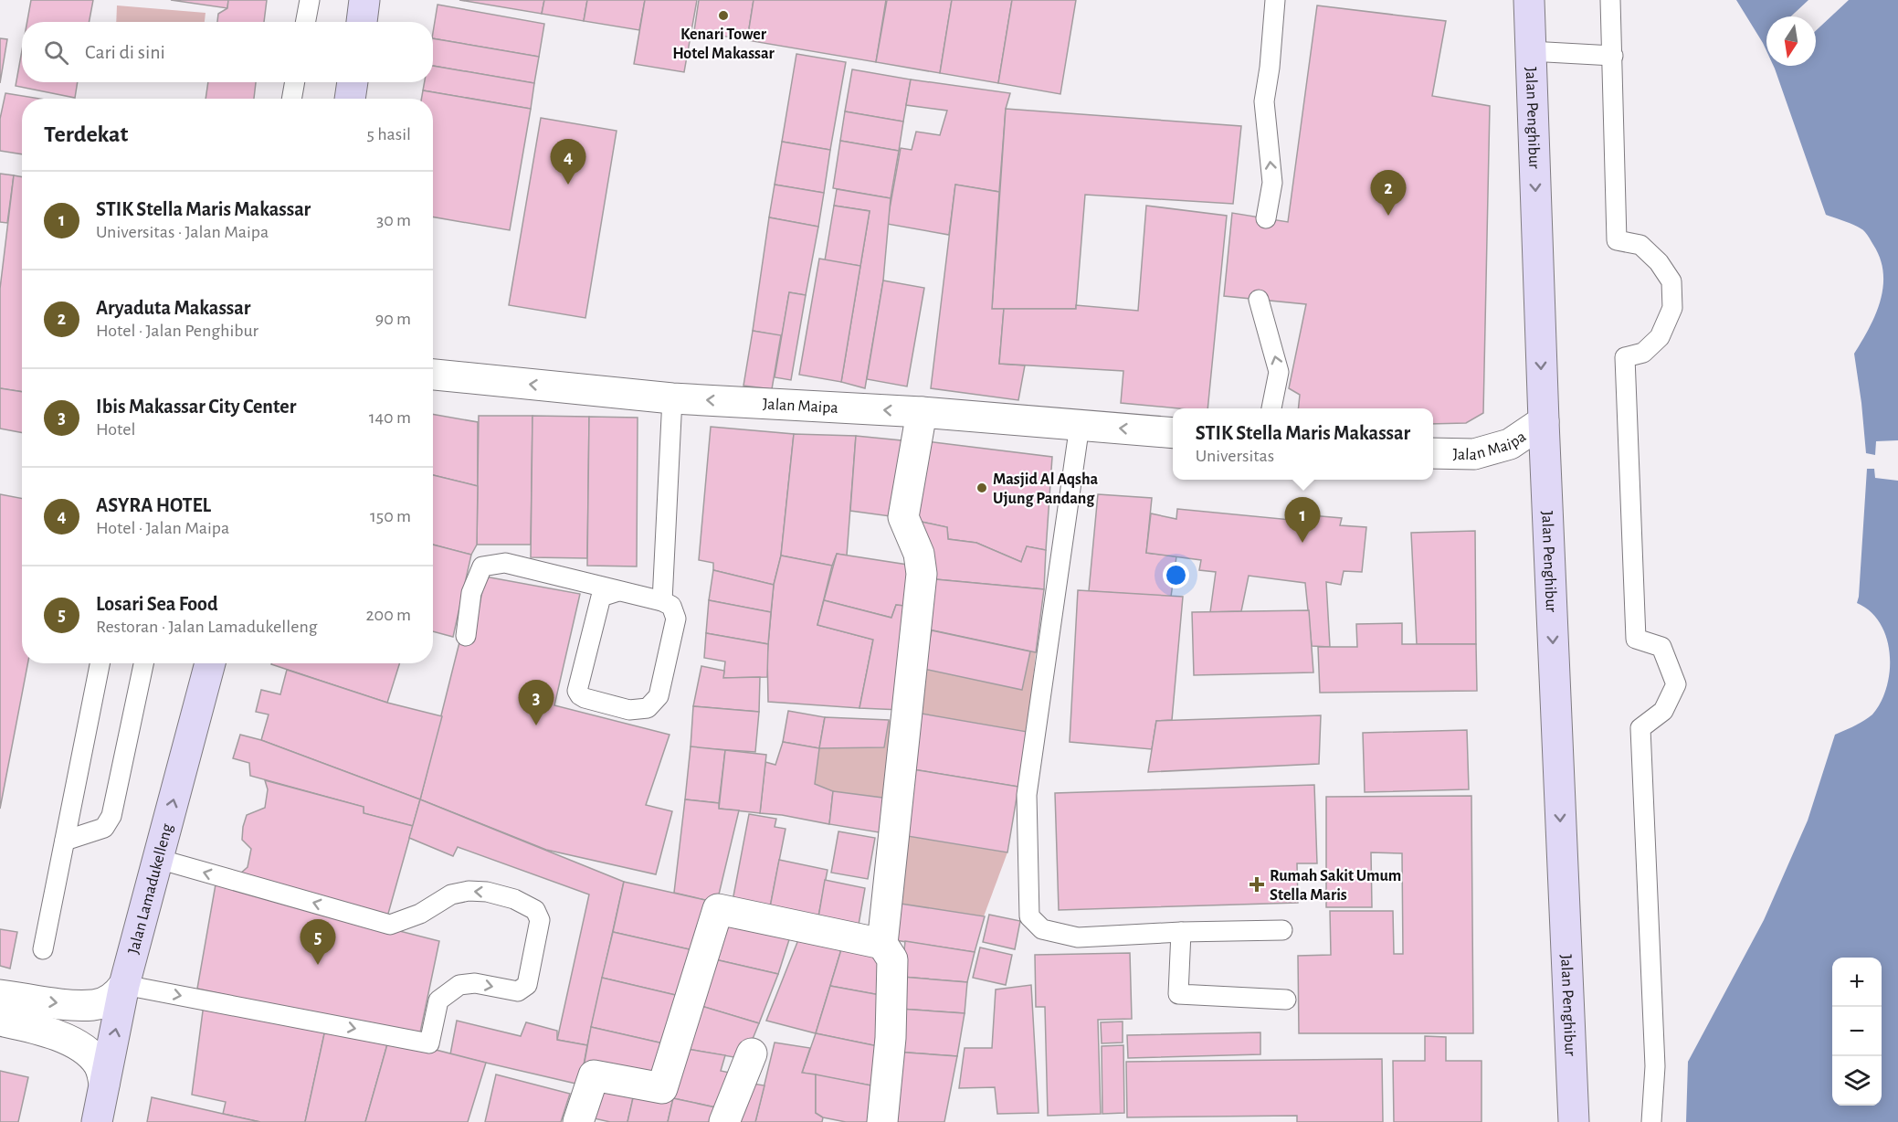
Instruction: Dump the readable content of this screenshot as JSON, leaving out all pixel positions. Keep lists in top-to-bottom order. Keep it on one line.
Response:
{"streets":{"main road":["Jalan Penghibur","Jalan Lamadukelleng"],"street":["Jalan Maipa"]},"crossings":[["Jalan Penghibur","Jalan Maipa"]],"one_way":["Jalan Penghibur","Jalan Maipa","Jalan Lamadukelleng"],"places":{"other":["Kenari Tower Hotel Makassar","Masjid Al Aqsha Ujung Pandang"],"health":["Rumah Sakit Umum Stella Maris"]},"north":"bottom","page":{"search":"Cari di sini","heading":["Terdekat","5 hasil"],"pins":["4","2","1","3","5"],"list":[{"mark":"1","name":"STIK Stella Maris Makassar","note":"Universitas · Jalan Maipa","value":"30 m"},{"mark":"2","name":"Aryaduta Makassar","note":"Hotel · Jalan Penghibur","value":"90 m"},{"mark":"3","name":"Ibis Makassar City Center","note":"Hotel","value":"140 m"},{"mark":"4","name":"ASYRA HOTEL","note":"Hotel · Jalan Maipa","value":"150 m"},{"mark":"5","name":"Losari Sea Food","note":"Restoran · Jalan Lamadukelleng","value":"200 m"}],"popup":["STIK Stella Maris Makassar","Universitas"],"map_buttons":["+","−"]}}
